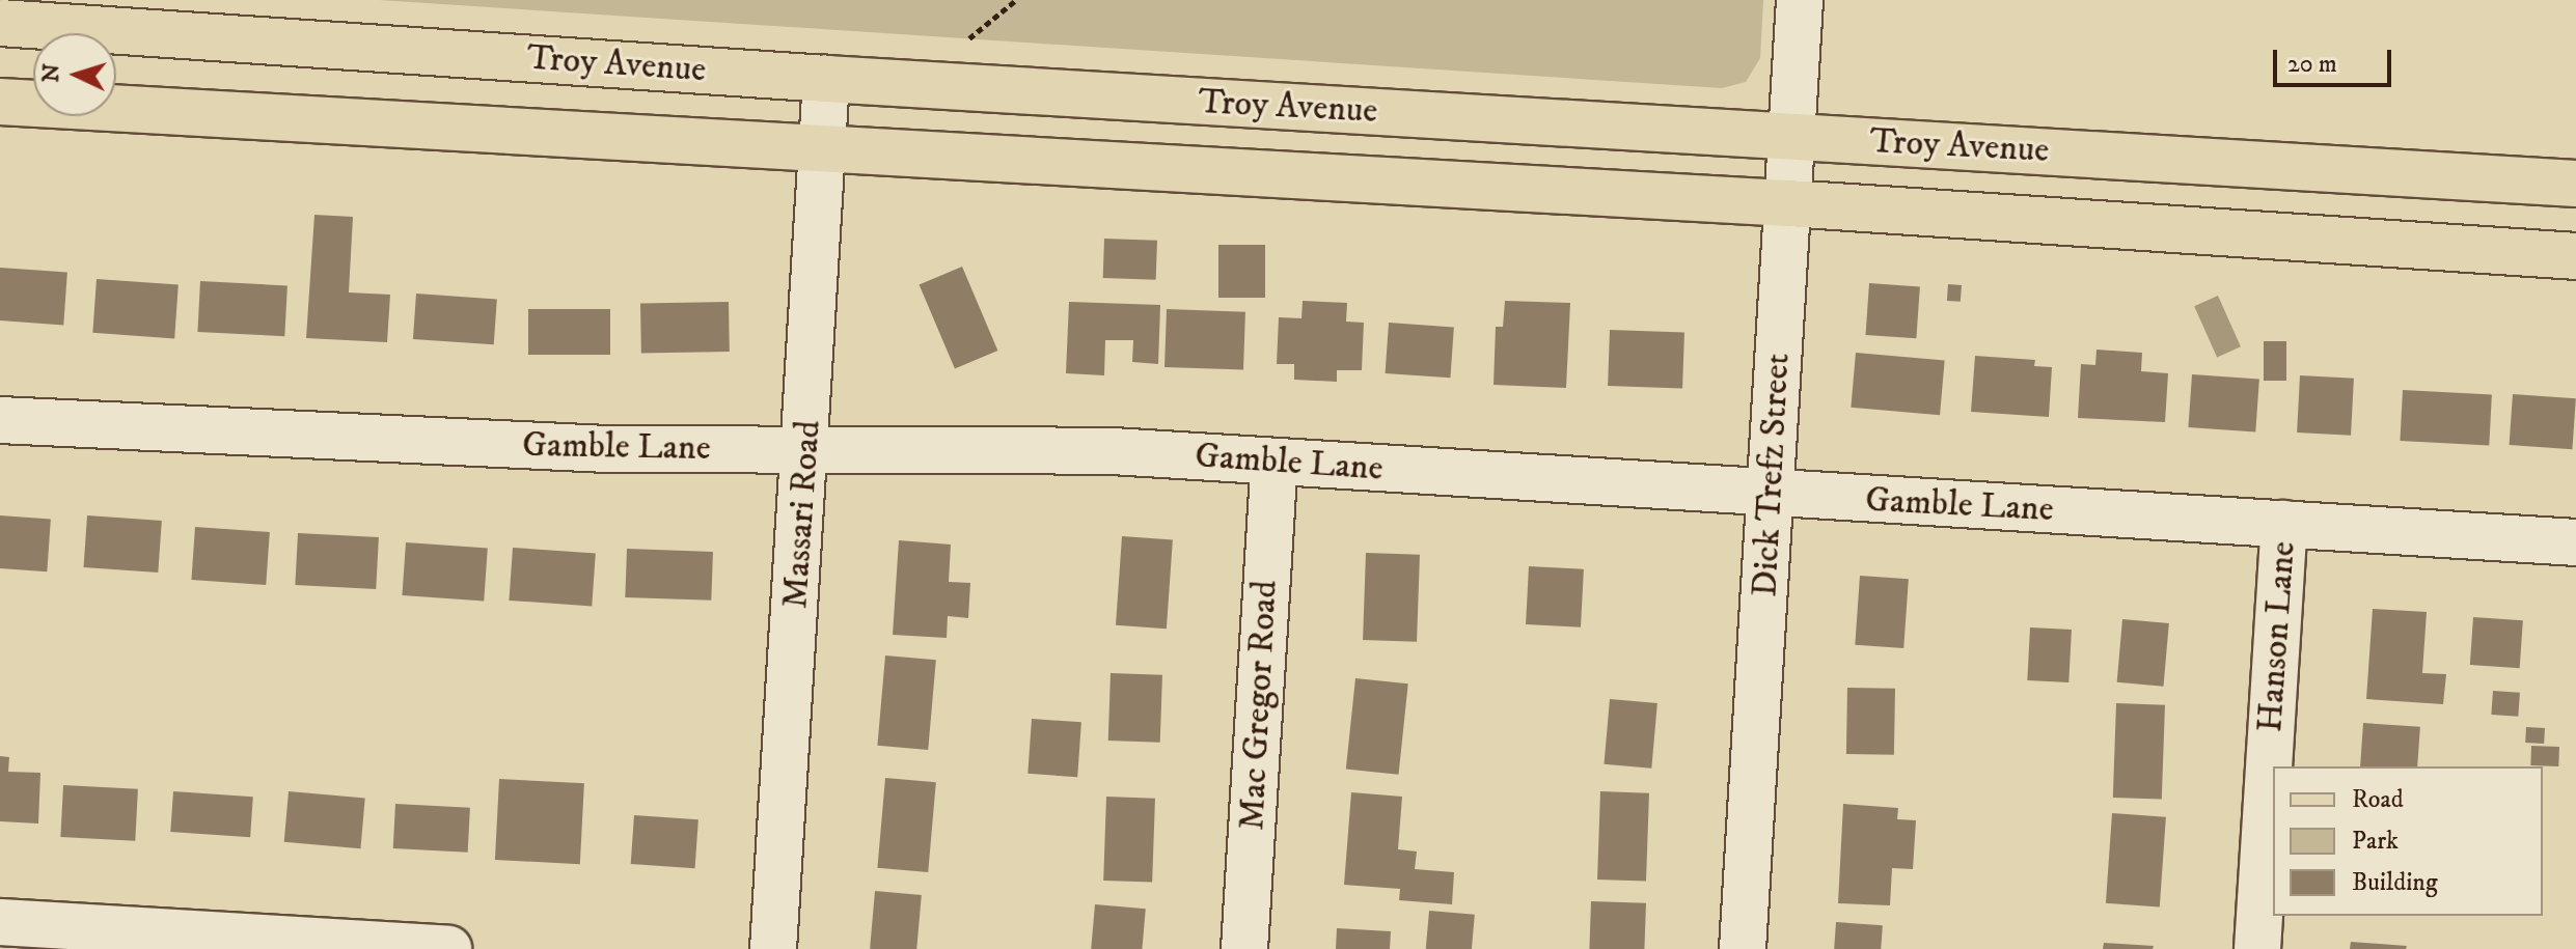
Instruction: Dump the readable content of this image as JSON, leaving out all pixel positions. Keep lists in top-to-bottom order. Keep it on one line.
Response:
{"streets":{"main road":["Troy Avenue"],"street":["Gamble Lane","Dick Trefz Street","Massari Road","Hanson Lane","Mac Gregor Road"]},"crossings":[["Troy Avenue","Dick Trefz Street"],["Troy Avenue","Massari Road"],["Gamble Lane","Dick Trefz Street"],["Gamble Lane","Massari Road"],["Gamble Lane","Hanson Lane"],["Gamble Lane","Mac Gregor Road"]],"legend":["Road","Park","Building"],"scale_bar":"20 m","north":"left"}
